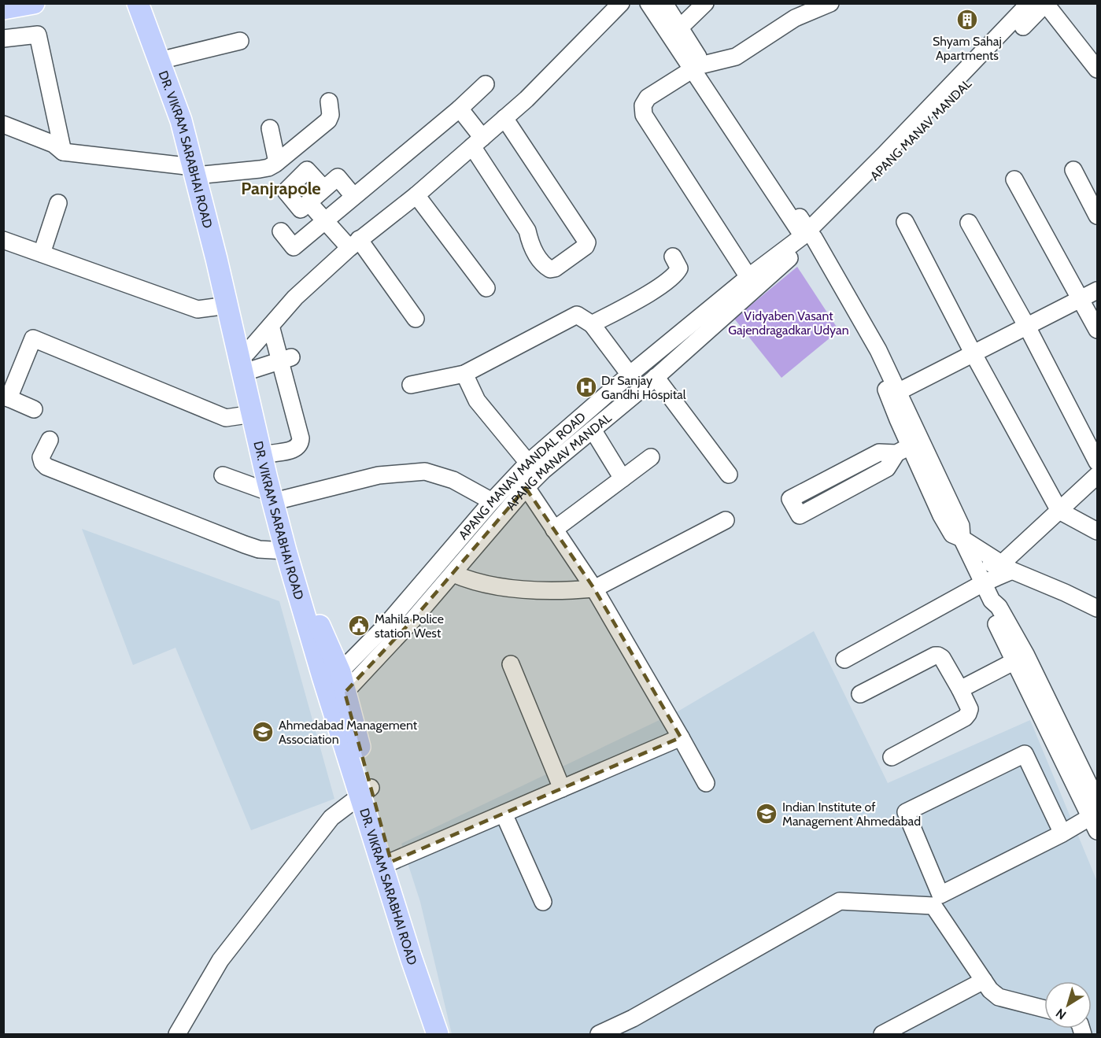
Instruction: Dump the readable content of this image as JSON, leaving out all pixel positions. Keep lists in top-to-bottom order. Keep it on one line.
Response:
{"streets":{"main road":["DR. VIKRAM SARABHAI ROAD"],"street":["APANG MANAV MANDAL","APANG MANAV MANDAL ROAD"]},"crossings":[["APANG MANAV MANDAL","DR. VIKRAM SARABHAI ROAD"],["APANG MANAV MANDAL","APANG MANAV MANDAL ROAD"],["DR. VIKRAM SARABHAI ROAD","APANG MANAV MANDAL ROAD"]],"districts":["Panjrapole"],"parks":["Vidyaben Vasant Gajendragadkar Udyan"],"places":{"building":["Shyam Sahaj Apartments"],"hospital":["Dr Sanjay Gandhi Hospital"],"public building":["Mahila Police station West"],"school or university":["Ahmedabad Management Association","Indian Institute of Management Ahmedabad"]},"north":"bottom left"}
